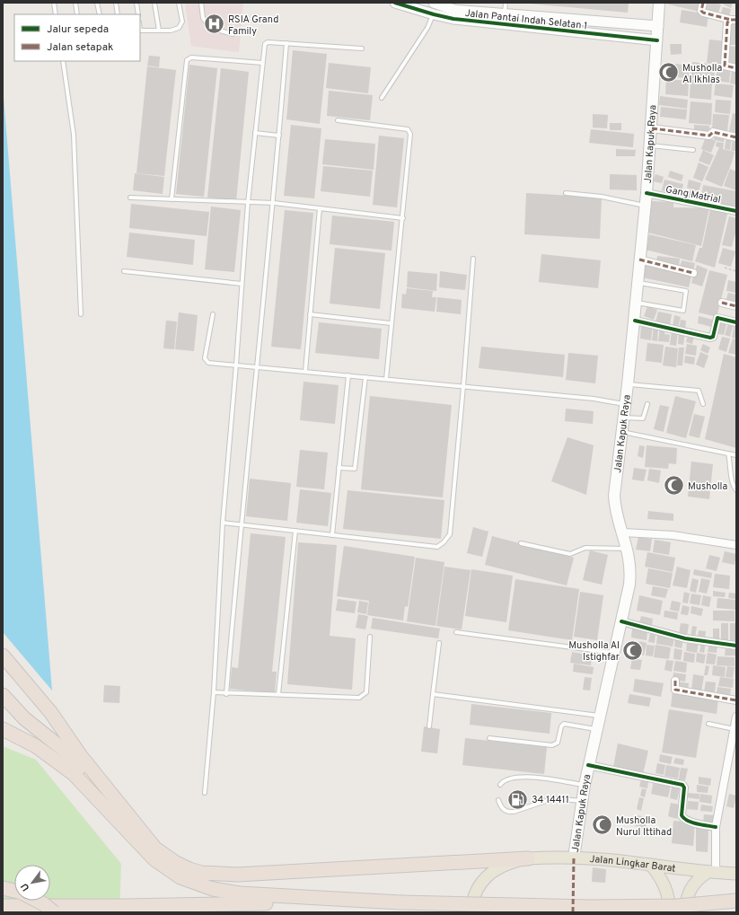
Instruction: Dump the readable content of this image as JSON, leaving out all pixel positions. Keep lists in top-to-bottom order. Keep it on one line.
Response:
{"streets":{"main road":["Jalan Kapuk Raya","Jalan Lingkar Barat"],"street":["Jalan Pantai Indah Selatan 1","Gang Matrial"]},"crossings":[["Jalan Pantai Indah Selatan 1","Jalan Kapuk Raya"],["Jalan Kapuk Raya","Gang Matrial"],["Jalan Kapuk Raya","Jalan Lingkar Barat"]],"places":{"hospital":["RSIA Grand Family"],"mosque":["Musholla Al Ikhlas","Musholla","Musholla Al Istighfar","Musholla Nurul Ittihad"],"fuel station":["34 14411"]},"legend":["Jalur sepeda","Jalan setapak"],"north":"bottom left"}
